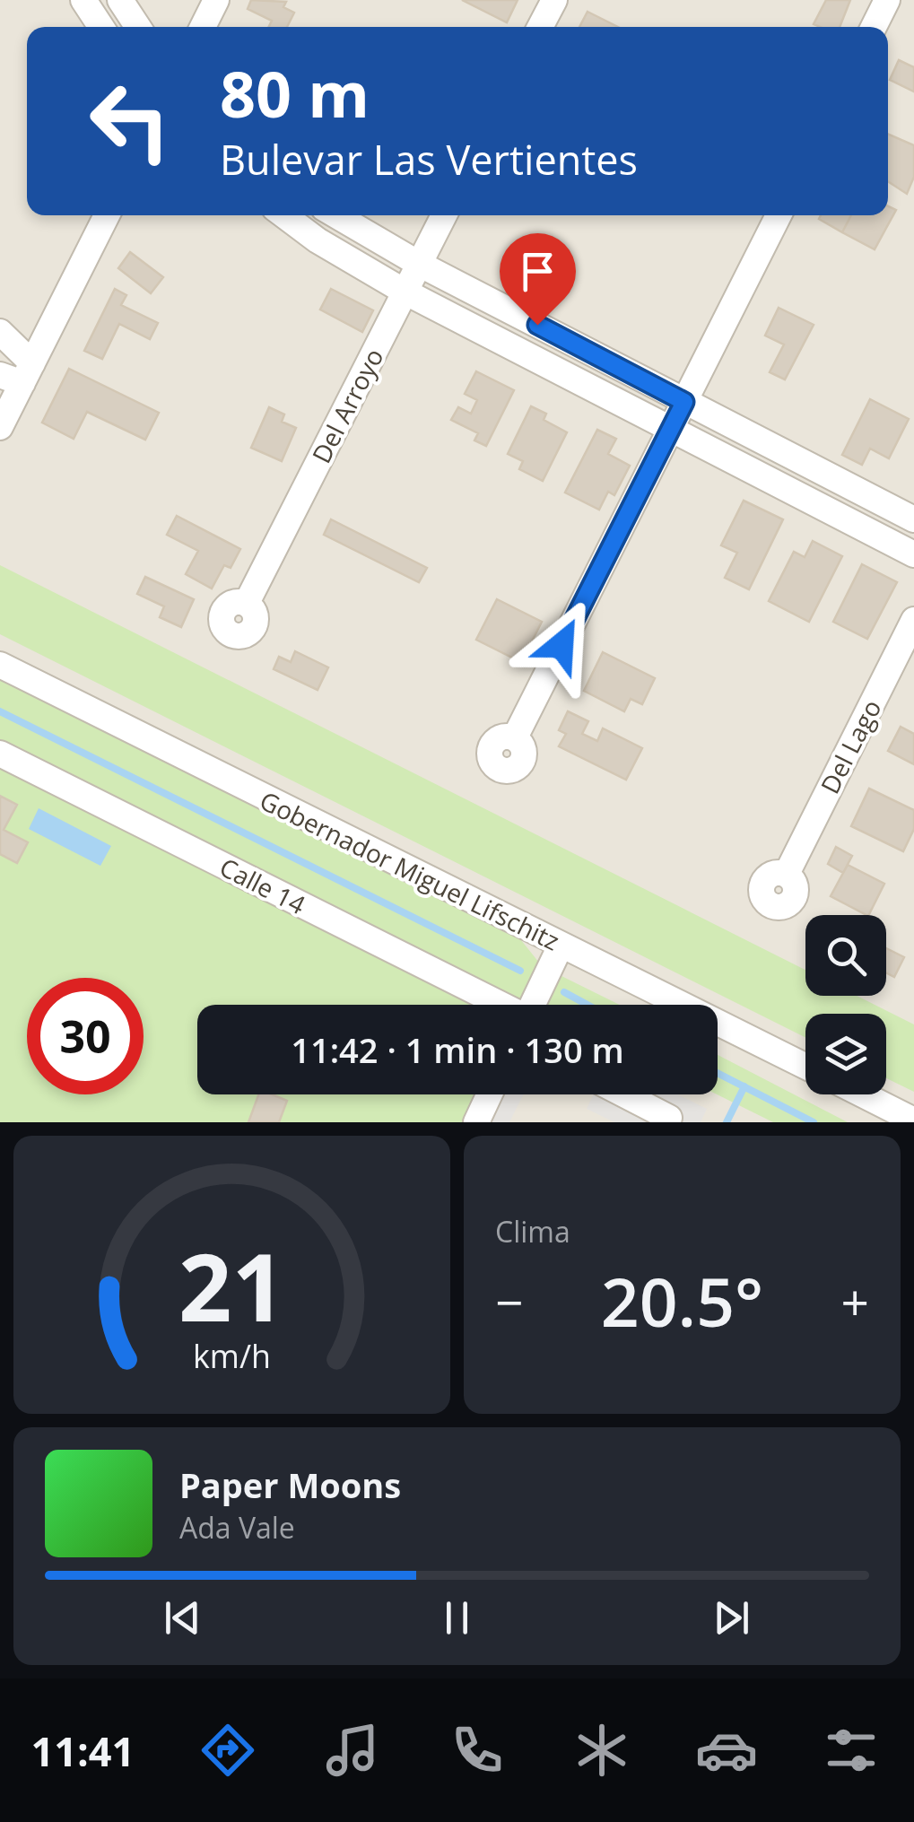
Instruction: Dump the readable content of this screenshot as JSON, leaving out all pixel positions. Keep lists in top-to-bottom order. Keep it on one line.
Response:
{"streets":{"street":["Del Arroyo","Del Lago","Gobernador Miguel Lifschitz","Calle 14"]},"crossings":[["Gobernador Miguel Lifschitz","Calle 14"]],"page":{"turn":["80 m","Bulevar Las Vertientes"],"limit":"30","trip":"11:42 · 1 min · 130 m","tile":"Clima","heat":["−","20.5°","+"],"song":["Paper Moons","Ada Vale"],"tabs":"11:41","gauge":["21","km/h"]}}
